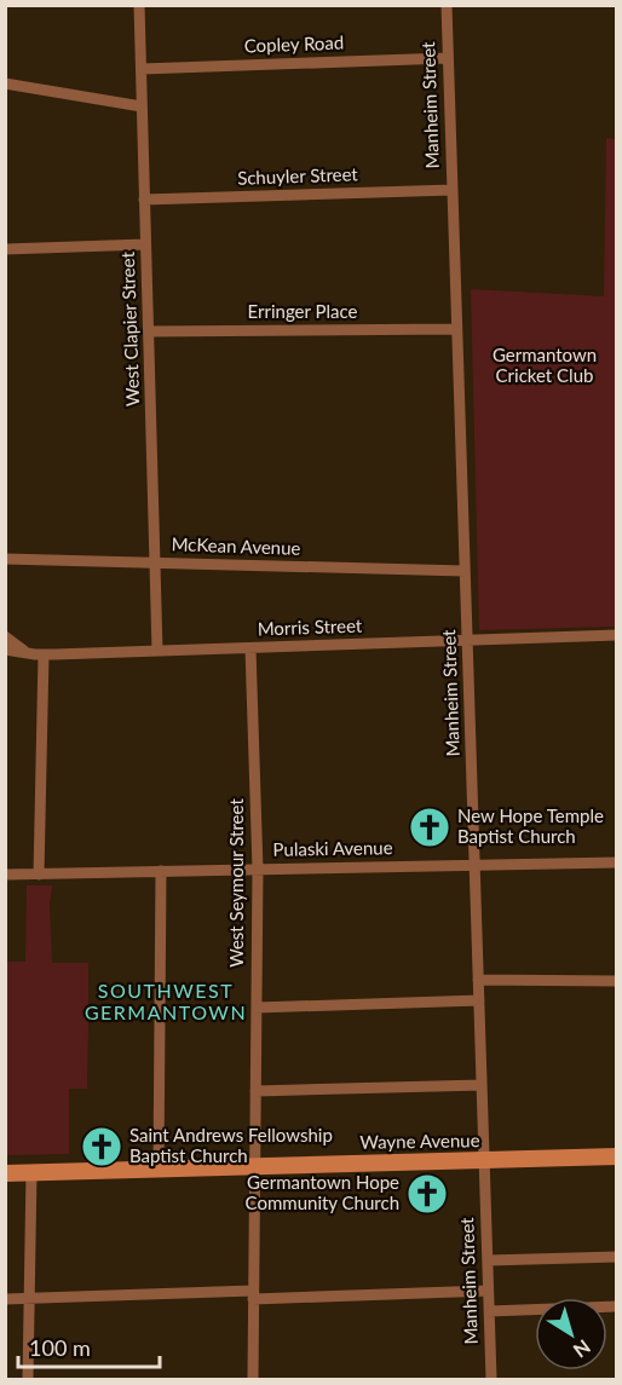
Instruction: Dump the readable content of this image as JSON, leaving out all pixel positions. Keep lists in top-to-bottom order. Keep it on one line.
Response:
{"streets":{"main road":["Wayne Avenue"],"street":["Copley Road","Manheim Street","Schuyler Street","Erringer Place","West Clapier Street","McKean Avenue","Morris Street","Pulaski Avenue","West Seymour Street"]},"crossings":[["Copley Road","Manheim Street"],["Copley Road","West Clapier Street"],["Manheim Street","Schuyler Street"],["Manheim Street","Erringer Place"],["Manheim Street","McKean Avenue"],["Manheim Street","Morris Street"],["Manheim Street","Pulaski Avenue"],["Manheim Street","Wayne Avenue"],["Schuyler Street","West Clapier Street"],["Erringer Place","West Clapier Street"],["West Clapier Street","McKean Avenue"],["West Clapier Street","Morris Street"],["Morris Street","West Seymour Street"],["Pulaski Avenue","West Seymour Street"],["West Seymour Street","Wayne Avenue"]],"districts":["SOUTHWEST GERMANTOWN"],"parks":["Germantown Cricket Club"],"places":{"church":["New Hope Temple Baptist Church","Saint Andrews Fellowship Baptist Church","Germantown Hope Community Church"]},"scale_bar":"100 m","north":"bottom right"}
